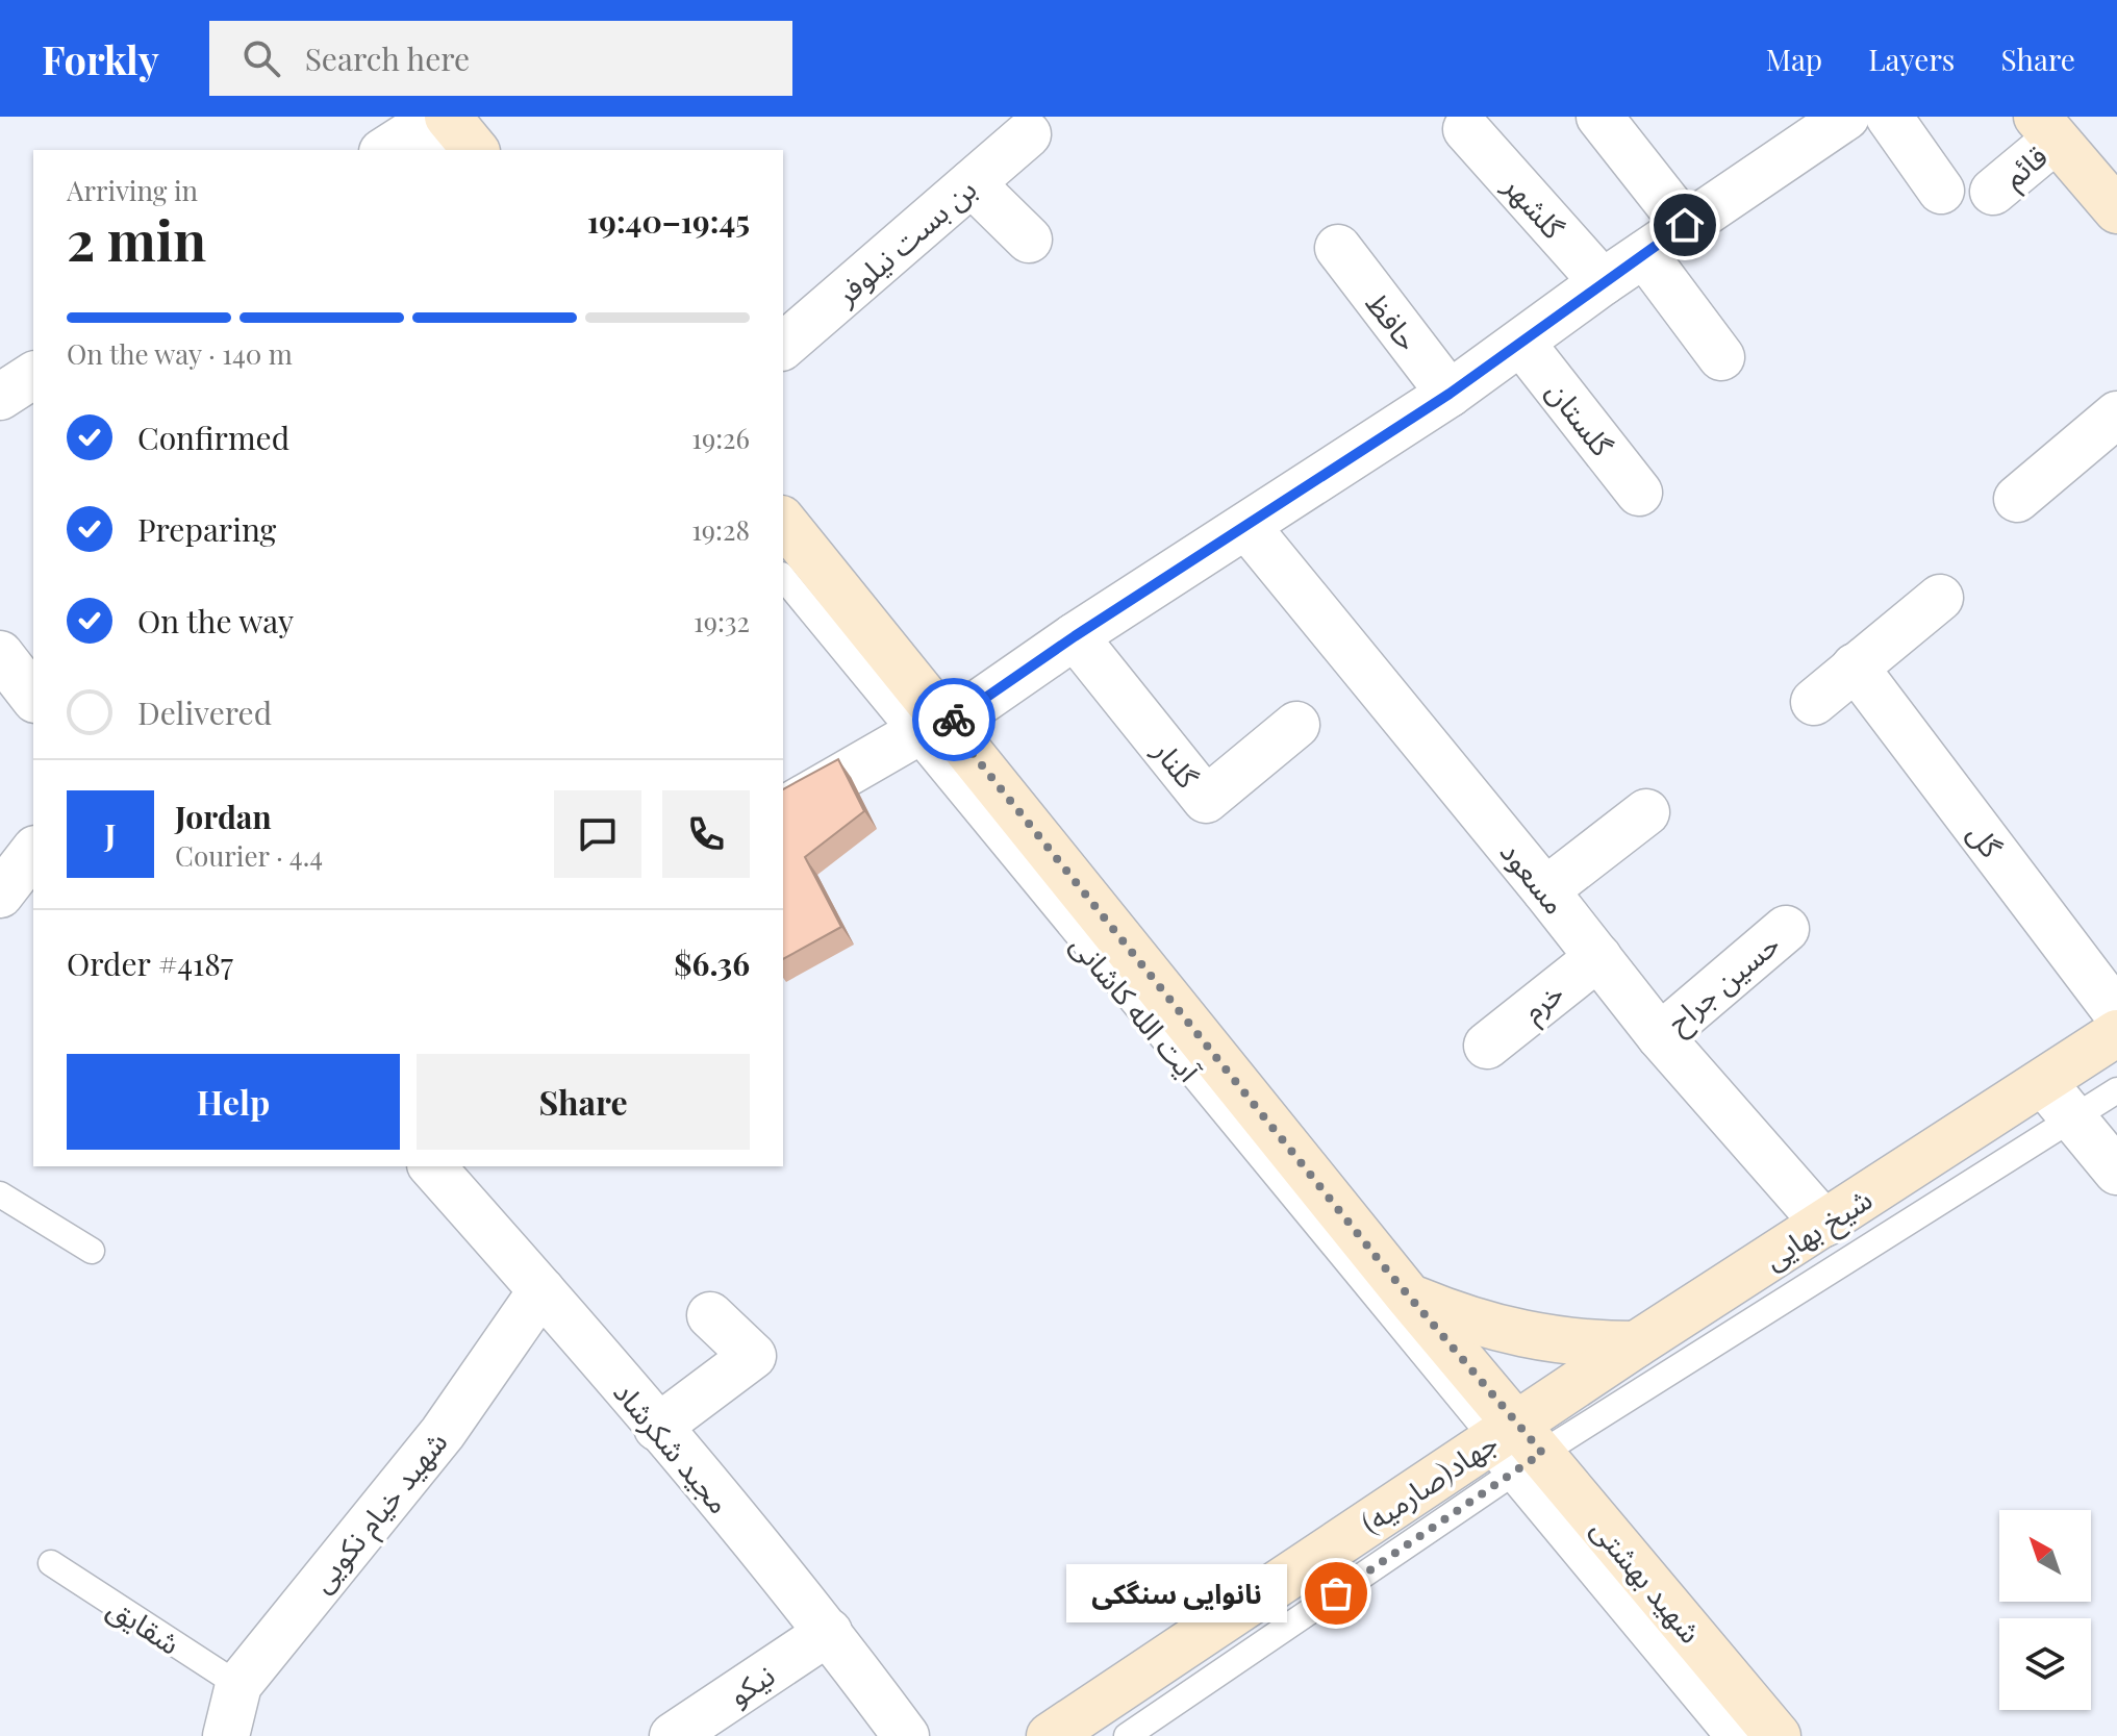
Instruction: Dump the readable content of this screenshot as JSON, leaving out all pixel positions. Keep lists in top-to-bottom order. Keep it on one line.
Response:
{"streets":{"main road":["آیت الله کاشانی","شیخ بهایی","جهاد(صارمیه)","شهید بهشتی"],"street":["قائم","گلشهر","بن بست نیلوفر","حافظ","گلستان","گلنار","گل","مسعود","حسین جراح","خرم","مجید شکرشاد","شهید خیام نکویی","نیکو"],"lane":["شقایق"]},"crossings":[["مسعود","حسین جراح"],["مسعود","خرم"],["مسعود","شیخ بهایی"],["آیت الله کاشانی","شیخ بهایی"],["آیت الله کاشانی","جهاد(صارمیه)"],["آیت الله کاشانی","شهید بهشتی"],["شیخ بهایی","جهاد(صارمیه)"],["شیخ بهایی","شهید بهشتی"],["مجید شکرشاد","شهید خیام نکویی"],["مجید شکرشاد","نیکو"],["جهاد(صارمیه)","شهید بهشتی"],["شهید خیام نکویی","شقایق"]],"places":["نانوایی سنگکی"],"north":"top left","page":{"header":"Forkly","search":"Search here","nav":["Map","Layers","Share"],"heading":["2 min","Arriving in","19:40–19:45"],"panel":["Jordan","Courier · 4.4","Order #4187","$6.36"],"bar":"On the way · 140 m","list":[["Confirmed","19:26"],["Preparing","19:28"],["On the way","19:32"],"Delivered"],"round":"J","buttons":["Help","Share"],"bubble":"نانوایی سنگکی"}}
